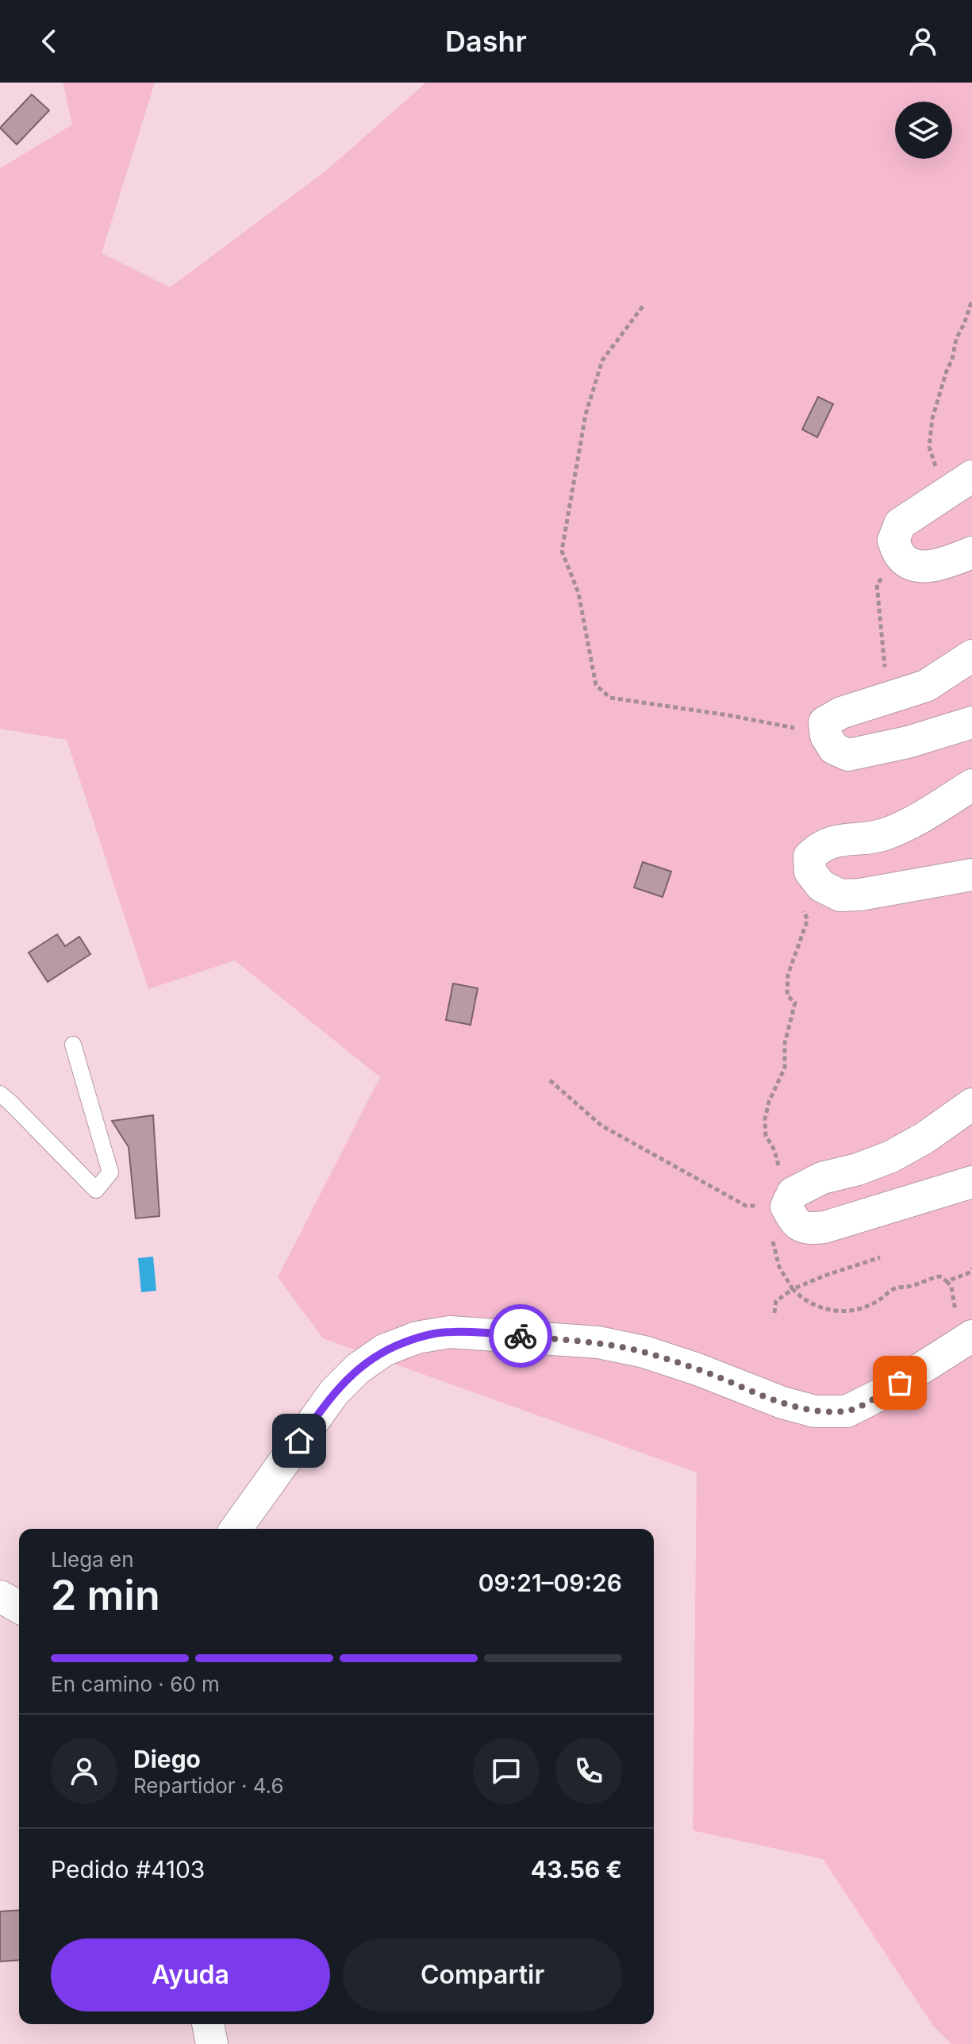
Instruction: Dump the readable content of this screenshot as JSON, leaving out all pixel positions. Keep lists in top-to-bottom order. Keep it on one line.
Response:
{"page":{"header":"Dashr","heading":["2 min","Llega en","09:21–09:26"],"panel":["Diego","Repartidor · 4.6","Pedido #4103","43.56 €"],"bar":"En camino · 60 m","buttons":["Ayuda","Compartir"]}}
